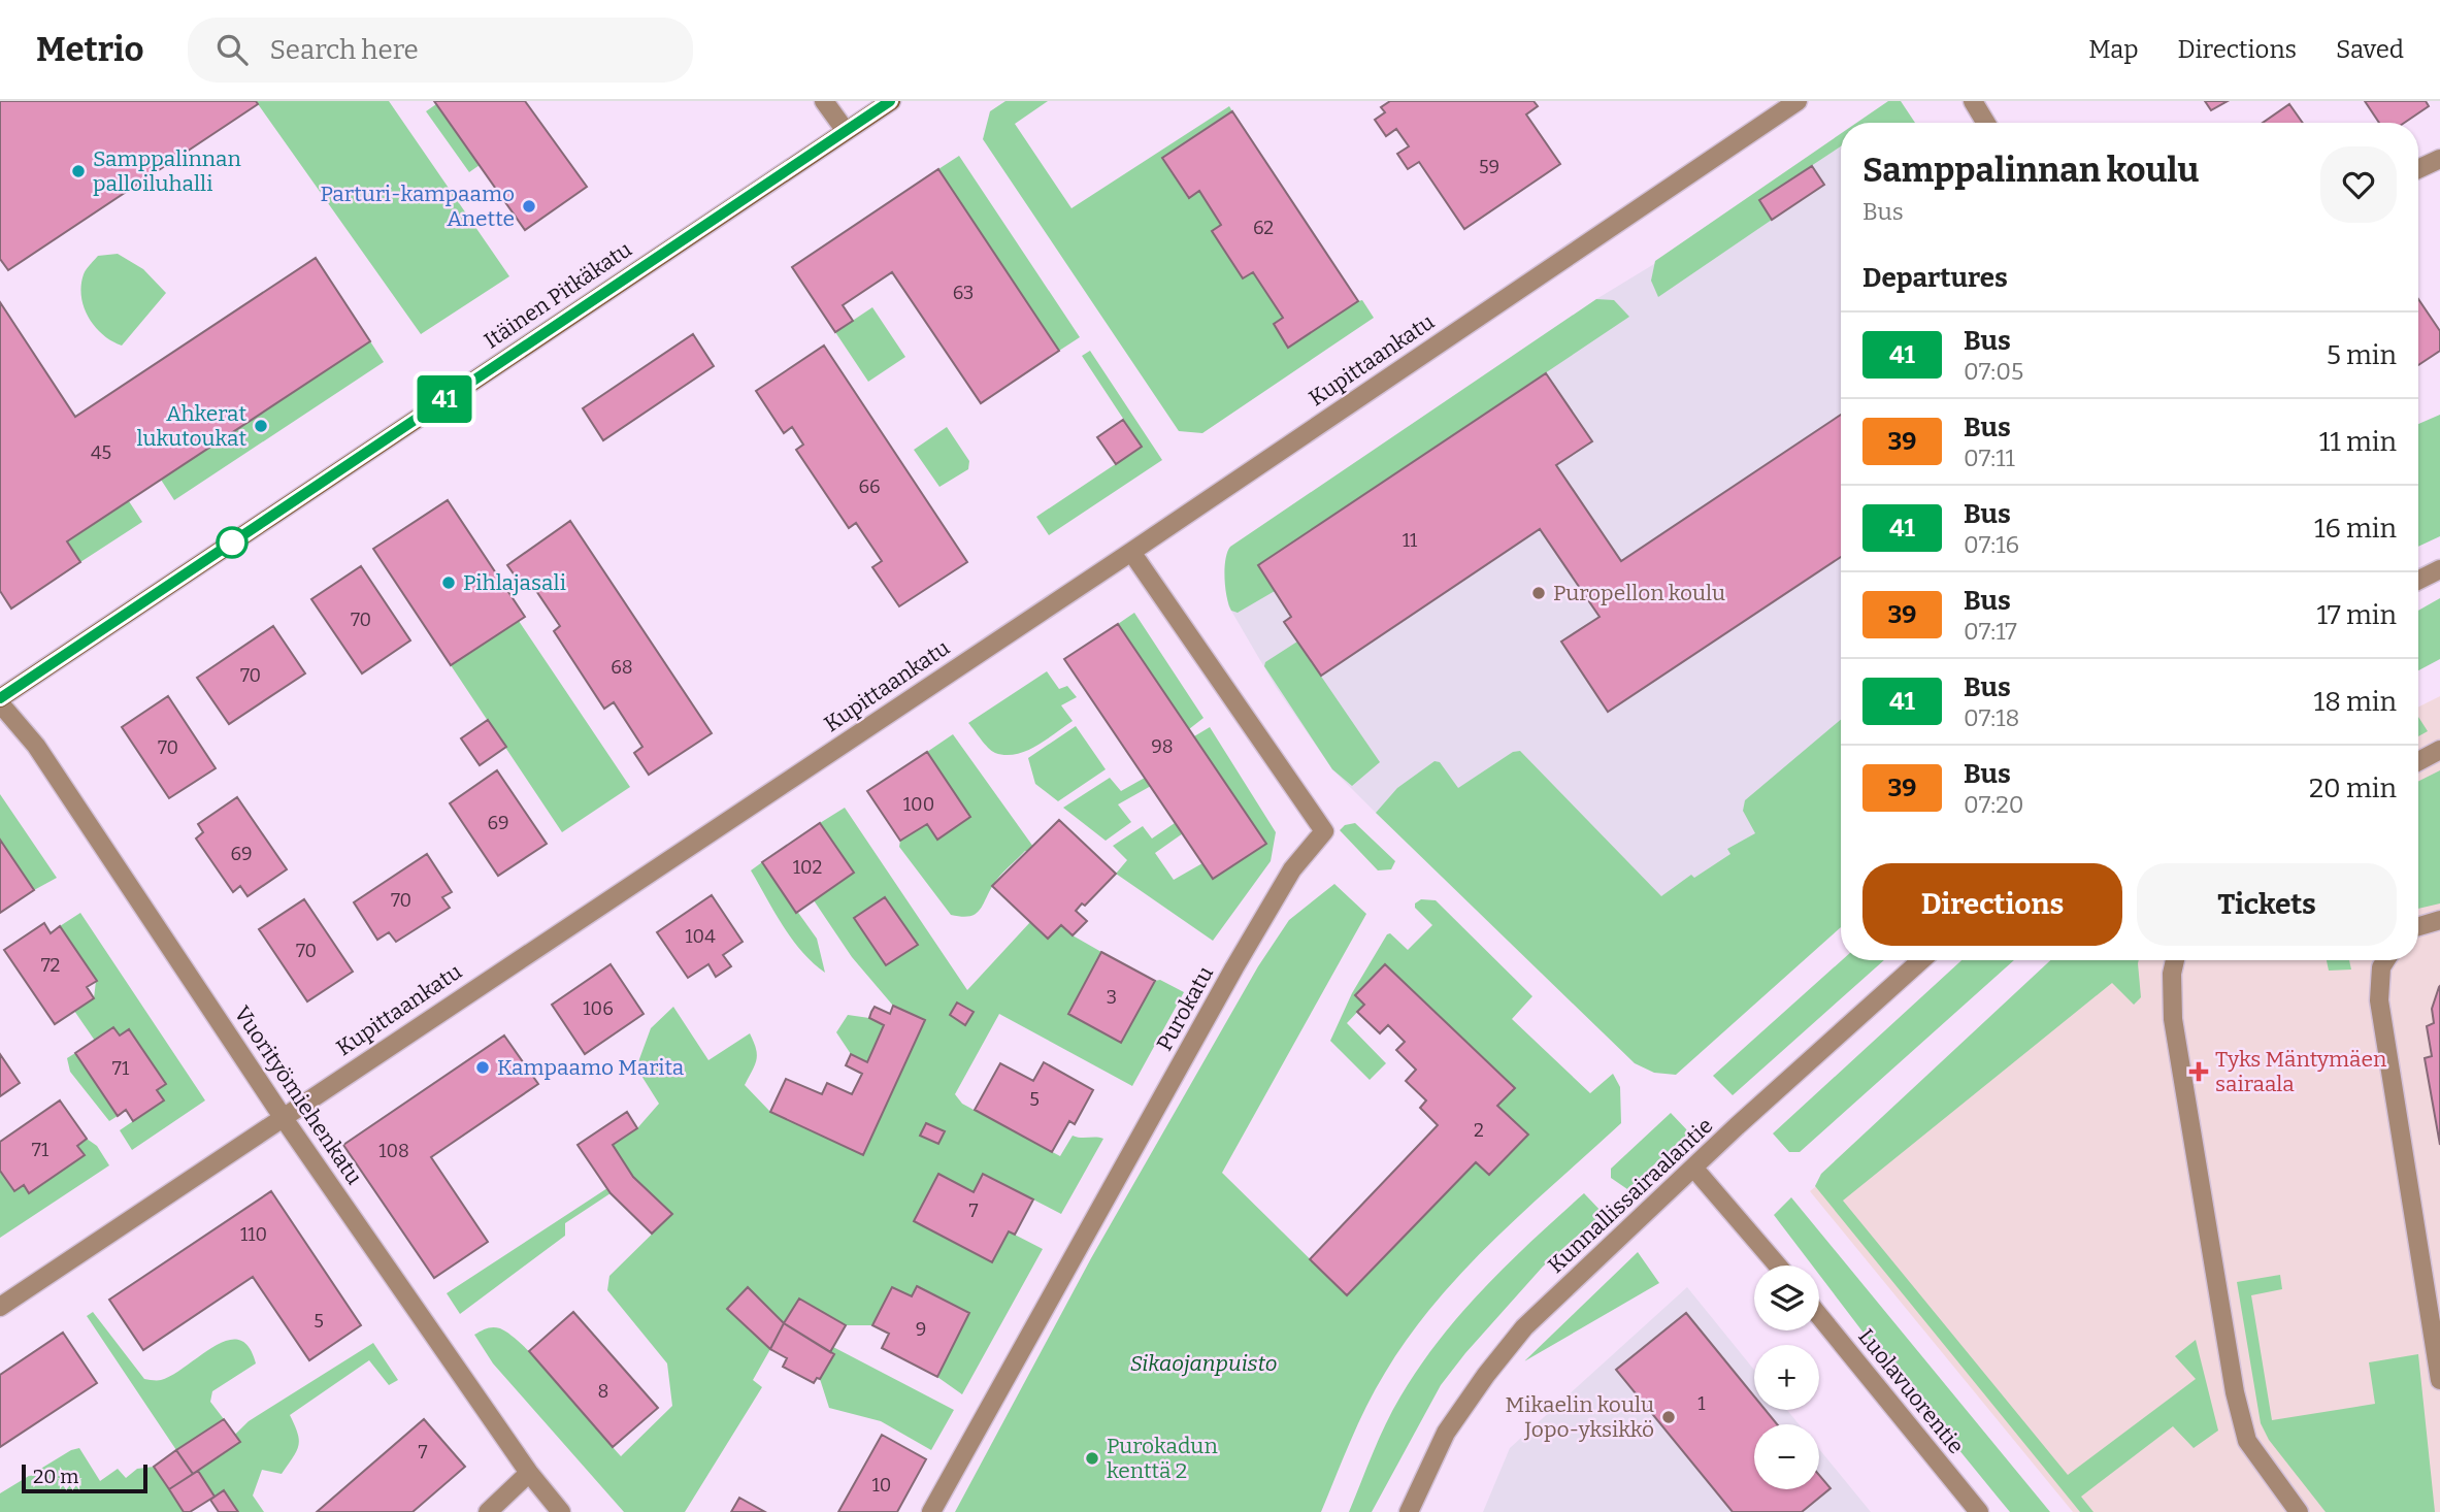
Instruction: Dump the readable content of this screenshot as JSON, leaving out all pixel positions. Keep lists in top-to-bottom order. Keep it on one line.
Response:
{"streets":{"main road":["Itäinen Pitkäkatu"],"street":["Kupittaankatu","Purokatu","Vuorityömiehenkatu","Kunnallissairaalantie","Luolavuorentie"]},"crossings":[["Kupittaankatu","Purokatu"],["Kupittaankatu","Vuorityömiehenkatu"]],"parks":["Sikaojanpuisto"],"places":{"other":["Samppalinnan palloiluhalli","Parturi-kampaamo Anette","Ahkerat lukutoukat","Pihlajasali","Puropellon koulu","Kampaamo Marita","Mikaelin koulu Jopo-yksikkö","Purokadun kenttä 2"],"health":["Tyks Mäntymäen sairaala"]},"lines":["bus line 41"],"house_numbers":["59","62","63","45","66","11","70","68","70","98","70","100","69","69","102","70","104","70","72","3","106","71","5","2","71","108","7","110","5","9","8","1","7","10"],"scale_bar":"20 m","page":{"header":"Metrio","search":"Search here","nav":["Map","Directions","Saved"],"on_map":"41","heading":[["Samppalinnan koulu","Bus"],"Departures"],"list":[{"mark":"41","name":"Bus","note":"07:05","value":"5 min"},{"mark":"39","name":"Bus","note":"07:11","value":"11 min"},{"mark":"41","name":"Bus","note":"07:16","value":"16 min"},{"mark":"39","name":"Bus","note":"07:17","value":"17 min"},{"mark":"41","name":"Bus","note":"07:18","value":"18 min"},{"mark":"39","name":"Bus","note":"07:20","value":"20 min"}],"buttons":["Directions","Tickets"],"map_buttons":["+","−"],"scale":"20 m"}}
